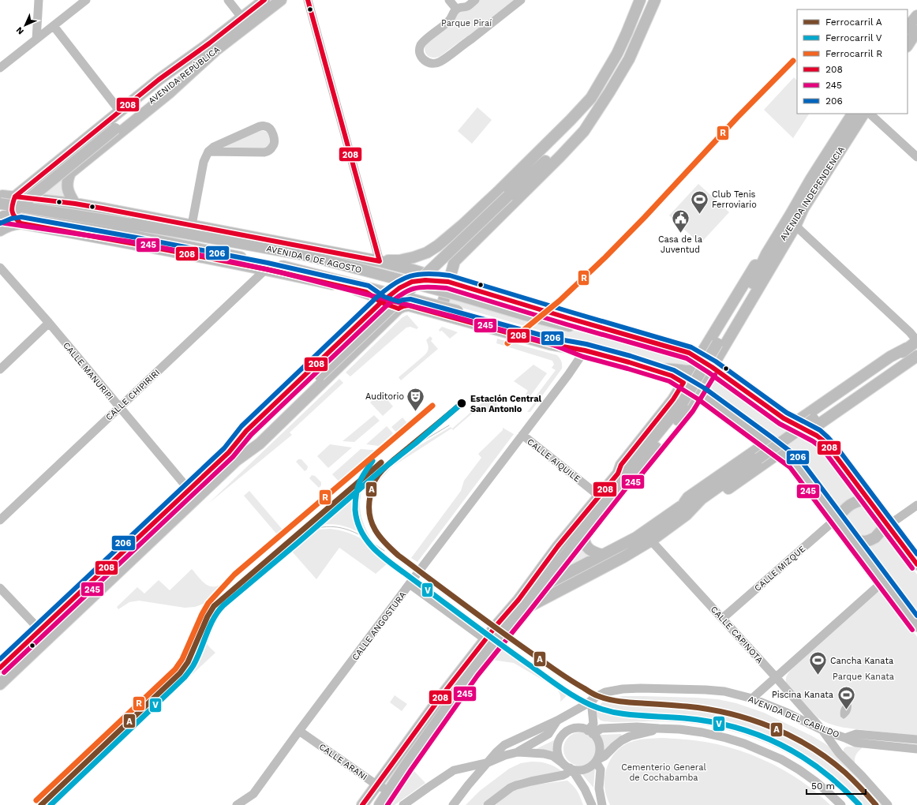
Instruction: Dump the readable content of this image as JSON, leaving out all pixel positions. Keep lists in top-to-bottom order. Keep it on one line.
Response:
{"streets":{"main road":["AVENIDA REPÚBLICA","AVENIDA INDEPENDENCIA","AVENIDA 6 DE AGOSTO"],"street":["CALLE MANURIPI","CALLE CHIPIRIRI","CALLE AIQUILE","CALLE MIZQUE","CALLE ANGOSTURA","CALLE CAPINOTA","AVENIDA DEL CABILDO","CALLE ARANI"]},"crossings":[["AVENIDA REPÚBLICA","AVENIDA 6 DE AGOSTO"],["AVENIDA INDEPENDENCIA","CALLE AIQUILE"],["AVENIDA INDEPENDENCIA","CALLE ARANI"],["AVENIDA 6 DE AGOSTO","CALLE CHIPIRIRI"],["AVENIDA 6 DE AGOSTO","CALLE MIZQUE"],["AVENIDA 6 DE AGOSTO","CALLE ANGOSTURA"],["CALLE MANURIPI","CALLE CHIPIRIRI"],["CALLE AIQUILE","CALLE ANGOSTURA"],["CALLE MIZQUE","CALLE CAPINOTA"],["CALLE ANGOSTURA","CALLE ARANI"],["CALLE CAPINOTA","AVENIDA DEL CABILDO"]],"parks":["Parque Piraí","Parque Kanata","Cementerio General de Cochabamba"],"places":{"sports":["Club Tenis Ferroviario","Cancha Kanata","Piscina Kanata"],"public building":["Casa de la Juventud"],"other":["Estación Central San Antonio"],"theatre":["Auditorio"]},"lines":["transit line 208","rail line R","transit line 206","transit line 245","rail line A","rail line V"],"legend":["Ferrocarril A","Ferrocarril V","Ferrocarril R","208","245","206"],"scale_bar":"50 m","north":"bottom left"}
